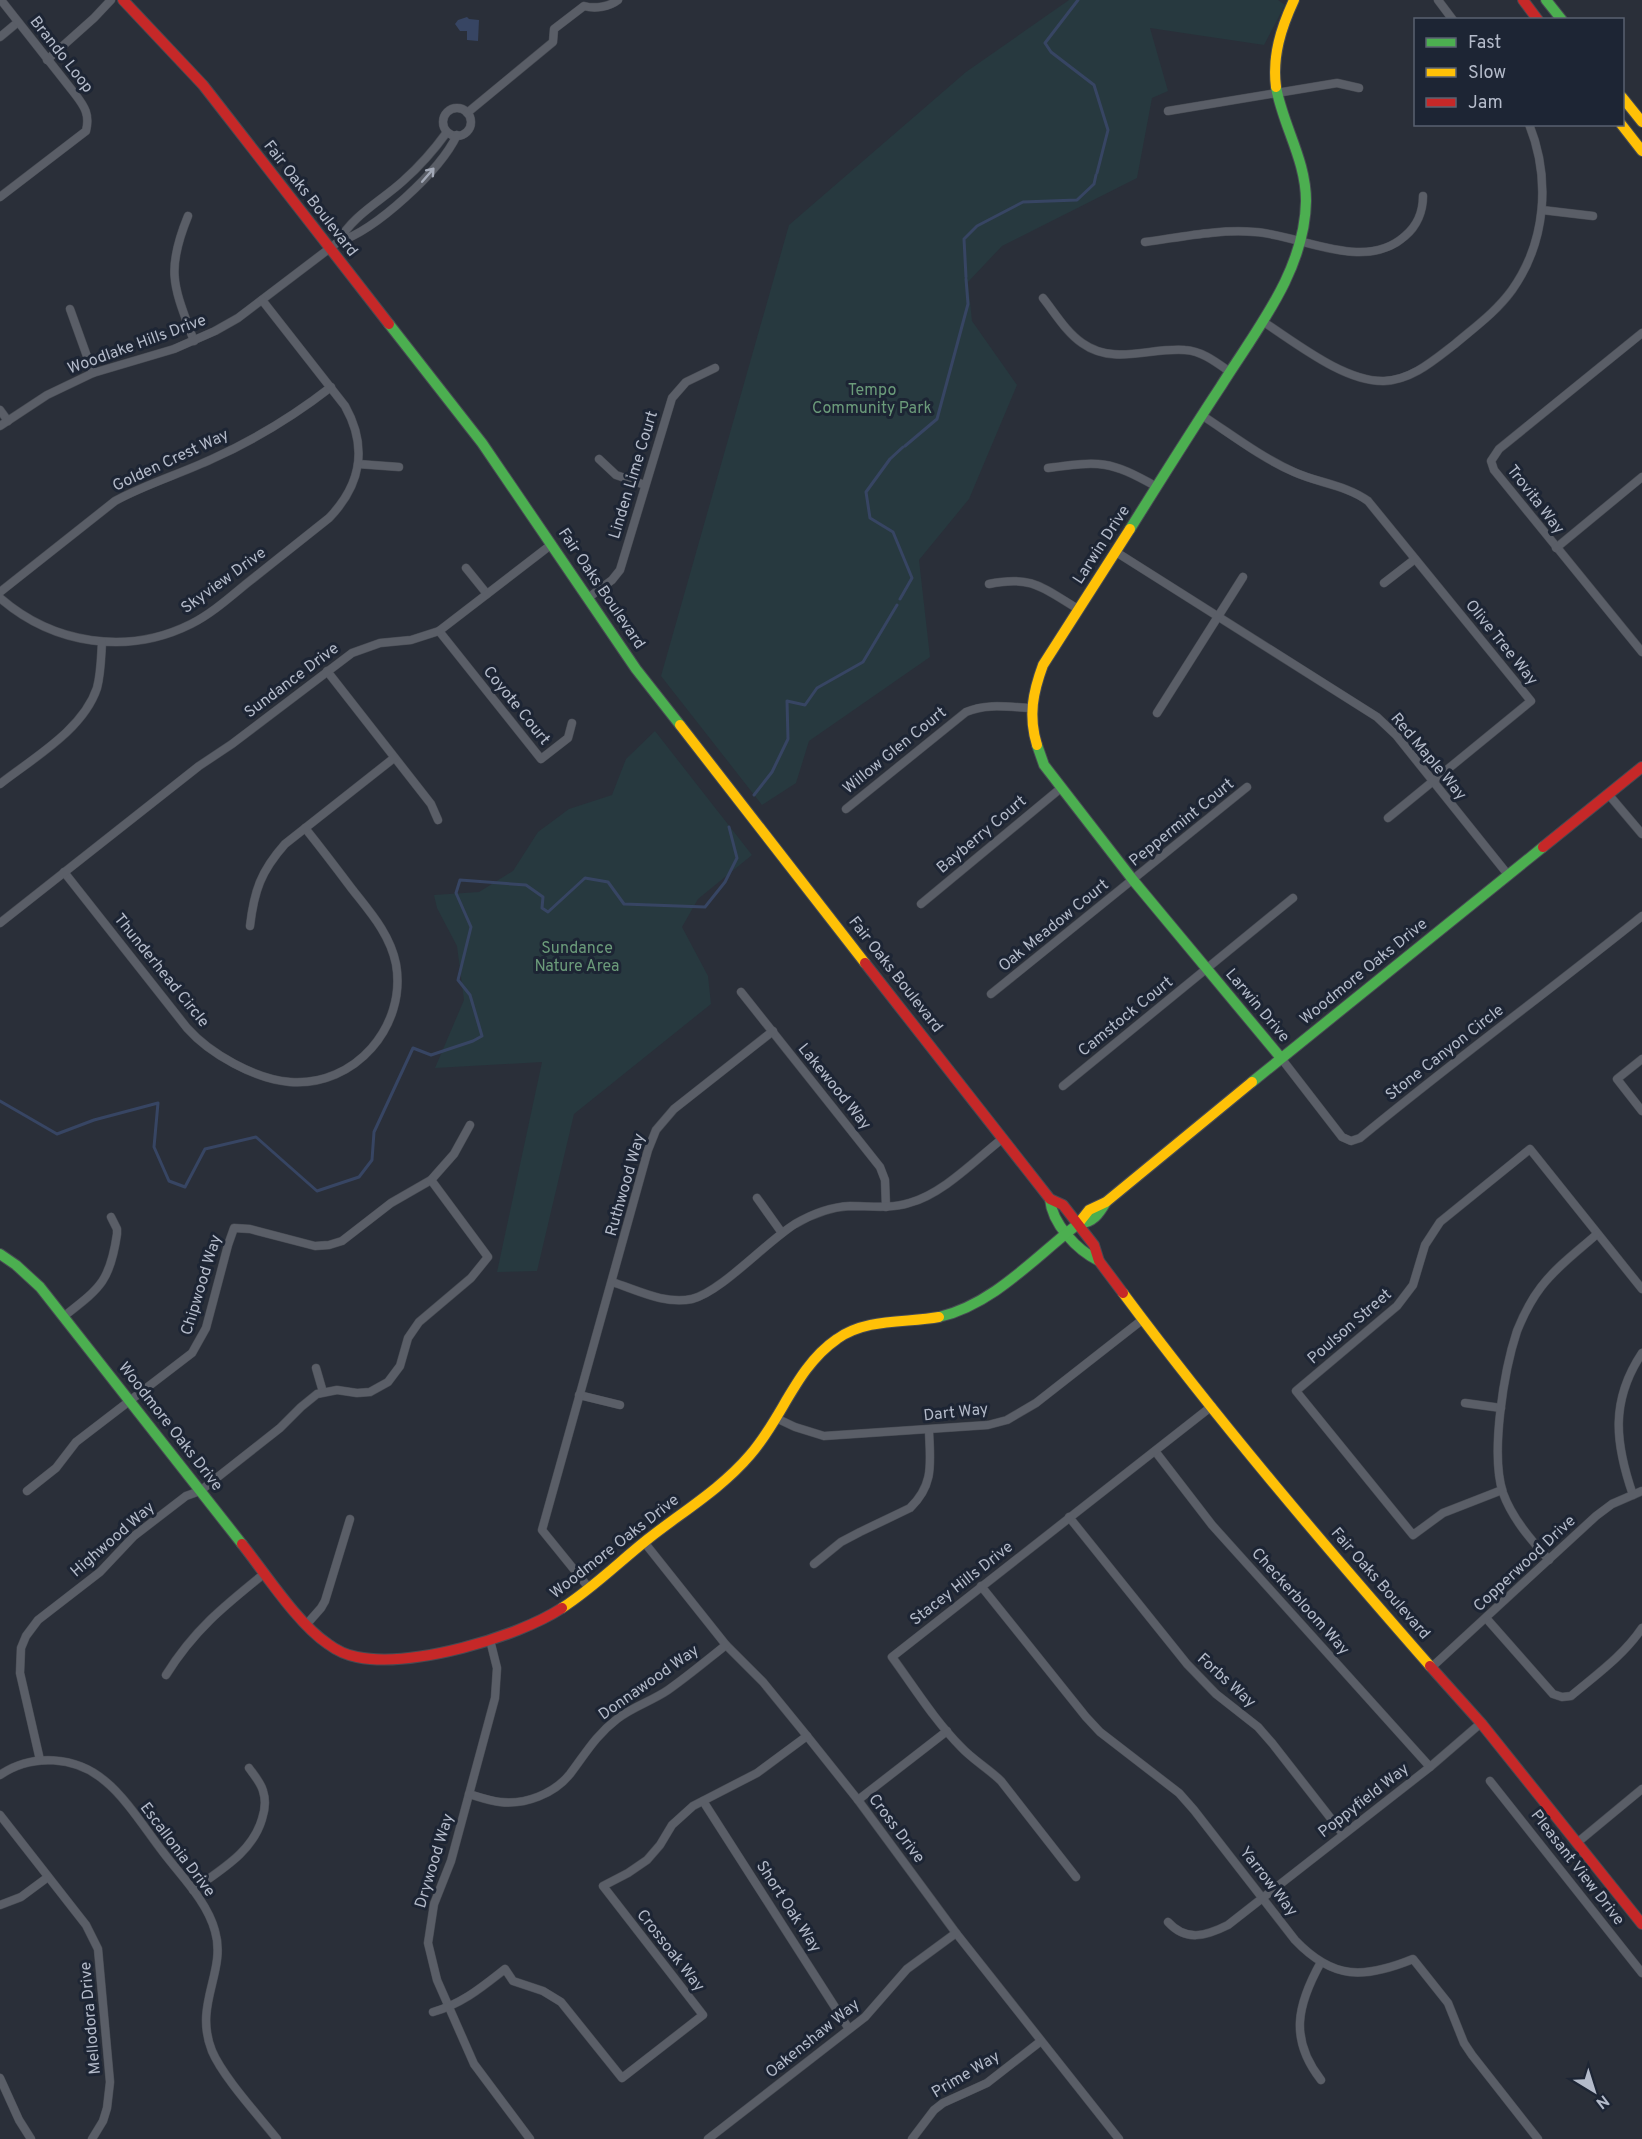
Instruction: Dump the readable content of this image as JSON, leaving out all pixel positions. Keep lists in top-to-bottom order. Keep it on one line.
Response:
{"streets":{"street":["Brando Loop","Fair Oaks Boulevard","Woodlake Hills Drive","Golden Crest Way","Linden Lime Court","Trovita Way","Larwin Drive","Skyview Drive","Olive Tree Way","Sundance Drive","Coyote Court","Willow Glen Court","Red Maple Way","Peppermint Court","Bayberry Court","Oak Meadow Court","Thunderhead Circle","Woodmore Oaks Drive","Camstock Court","Stone Canyon Circle","Lakewood Way","Ruthwood Way","Chipwood Way","Poulson Street","Dart Way","Highwood Way","Copperwood Drive","Stacey Hills Drive","Checkerbloom Way","Forbs Way","Donnawood Way","Poppyfield Way","Cross Drive","Escallonia Drive","Drywood Way","Pleasant View Drive","Yarrow Way","Short Oak Way","Crossoak Way","Mellodora Drive","Oakenshaw Way","Prime Way"]},"crossings":[["Fair Oaks Boulevard","Woodlake Hills Drive"],["Fair Oaks Boulevard","Linden Lime Court"],["Fair Oaks Boulevard","Sundance Drive"],["Fair Oaks Boulevard","Woodmore Oaks Drive"],["Fair Oaks Boulevard","Dart Way"],["Fair Oaks Boulevard","Copperwood Drive"],["Fair Oaks Boulevard","Stacey Hills Drive"],["Fair Oaks Boulevard","Poppyfield Way"],["Woodlake Hills Drive","Skyview Drive"],["Golden Crest Way","Skyview Drive"],["Larwin Drive","Olive Tree Way"],["Larwin Drive","Willow Glen Court"],["Larwin Drive","Red Maple Way"],["Larwin Drive","Peppermint Court"],["Larwin Drive","Bayberry Court"],["Larwin Drive","Oak Meadow Court"],["Larwin Drive","Woodmore Oaks Drive"],["Larwin Drive","Camstock Court"],["Larwin Drive","Stone Canyon Circle"],["Olive Tree Way","Red Maple Way"],["Sundance Drive","Coyote Court"],["Sundance Drive","Thunderhead Circle"],["Red Maple Way","Woodmore Oaks Drive"],["Peppermint Court","Oak Meadow Court"],["Woodmore Oaks Drive","Stone Canyon Circle"],["Woodmore Oaks Drive","Ruthwood Way"],["Woodmore Oaks Drive","Chipwood Way"],["Woodmore Oaks Drive","Dart Way"],["Woodmore Oaks Drive","Highwood Way"],["Woodmore Oaks Drive","Cross Drive"],["Woodmore Oaks Drive","Drywood Way"],["Lakewood Way","Ruthwood Way"],["Highwood Way","Escallonia Drive"],["Stacey Hills Drive","Checkerbloom Way"],["Stacey Hills Drive","Forbs Way"],["Stacey Hills Drive","Yarrow Way"],["Checkerbloom Way","Poppyfield Way"],["Forbs Way","Poppyfield Way"],["Donnawood Way","Cross Drive"],["Donnawood Way","Drywood Way"],["Poppyfield Way","Yarrow Way"],["Cross Drive","Crossoak Way"],["Cross Drive","Oakenshaw Way"],["Cross Drive","Prime Way"],["Drywood Way","Crossoak Way"],["Short Oak Way","Crossoak Way"],["Short Oak Way","Oakenshaw Way"]],"parks":["Tempo Community Park","Sundance Nature Area"],"legend":["Fast","Slow","Jam"],"north":"bottom right"}
